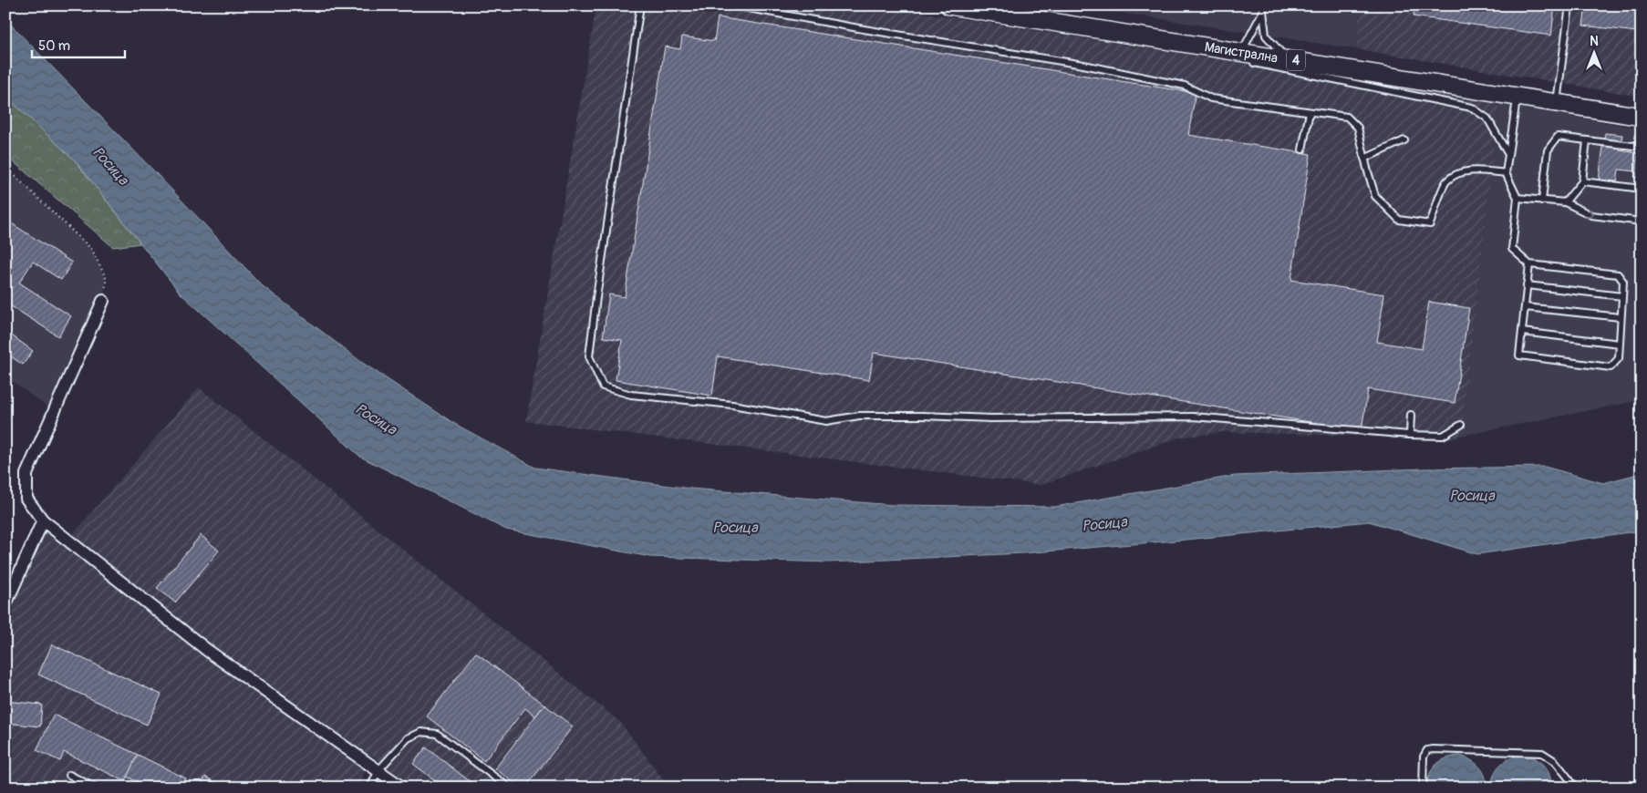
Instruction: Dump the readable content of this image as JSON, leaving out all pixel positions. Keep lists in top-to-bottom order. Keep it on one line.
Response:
{"streets":{"main road":["Магистрална","4"]},"water":["Росица"],"scale_bar":"50 m","north":"top"}
